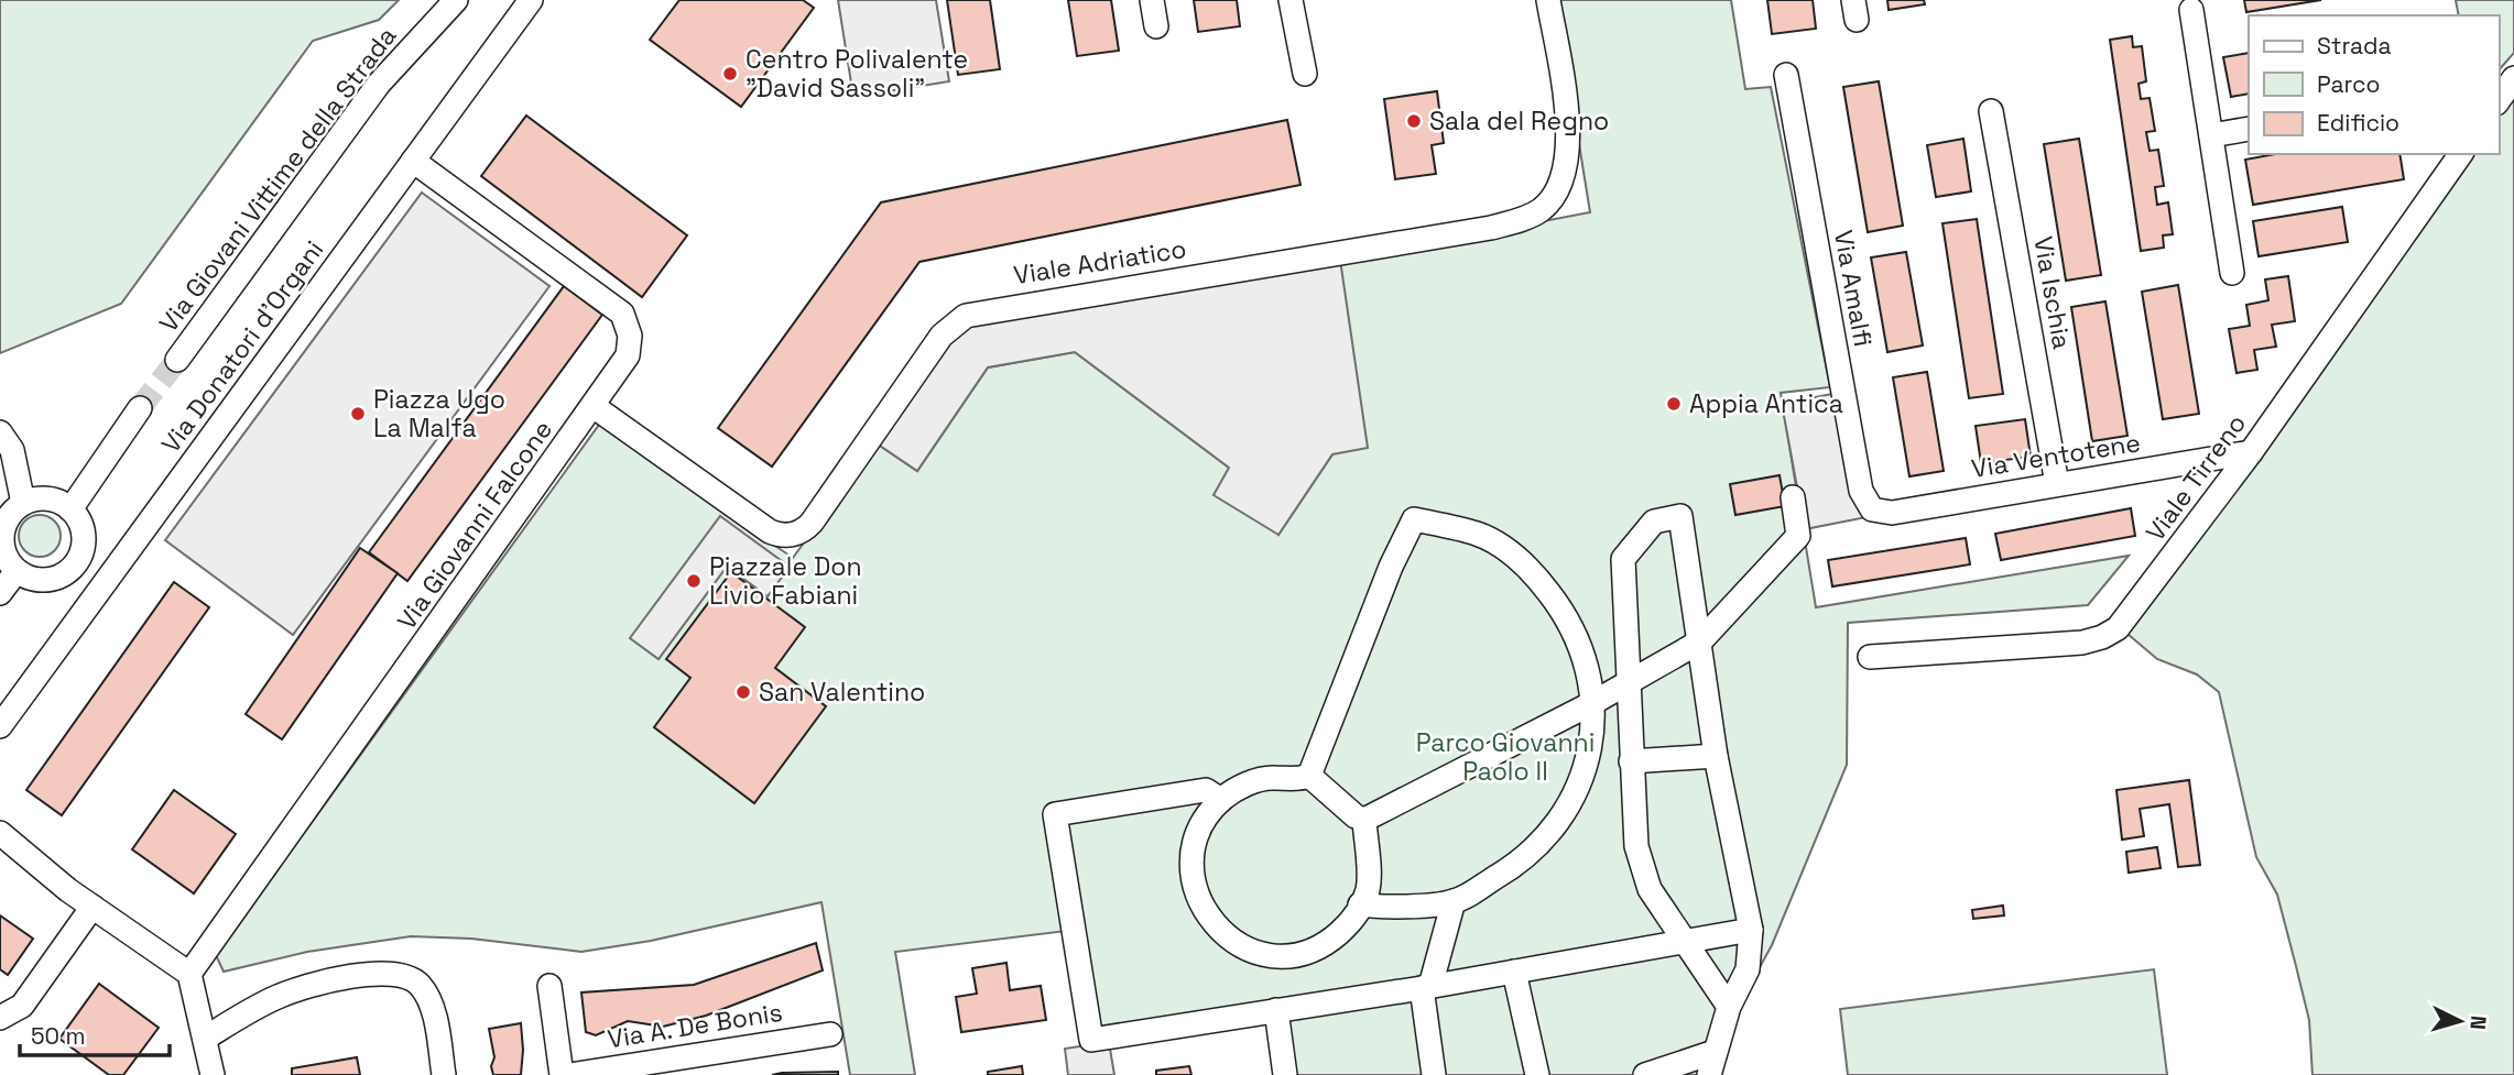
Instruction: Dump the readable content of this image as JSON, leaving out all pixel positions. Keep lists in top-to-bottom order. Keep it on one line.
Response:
{"streets":{"street":["Via Giovani Vittime della Strada","Viale Adriatico","Via Amalfi","Via Ischia","Via Donatori d'Organi","Via Ventotene","Viale Tirreno","Via Giovanni Falcone","Via A. De Bonis"]},"crossings":[["Viale Adriatico","Via Giovanni Falcone"],["Via Amalfi","Via Ventotene"],["Via Ischia","Via Ventotene"],["Via Donatori d'Organi","Via Giovanni Falcone"],["Via Ventotene","Viale Tirreno"]],"parks":["Parco Giovanni Paolo II"],"places":["Centro Polivalente \"David Sassoli\"","Sala del Regno","Appia Antica","Piazza Ugo La Malfa","Piazzale Don Livio Fabiani","San Valentino"],"legend":["Strada","Parco","Edificio"],"scale_bar":"50 m","north":"right"}
